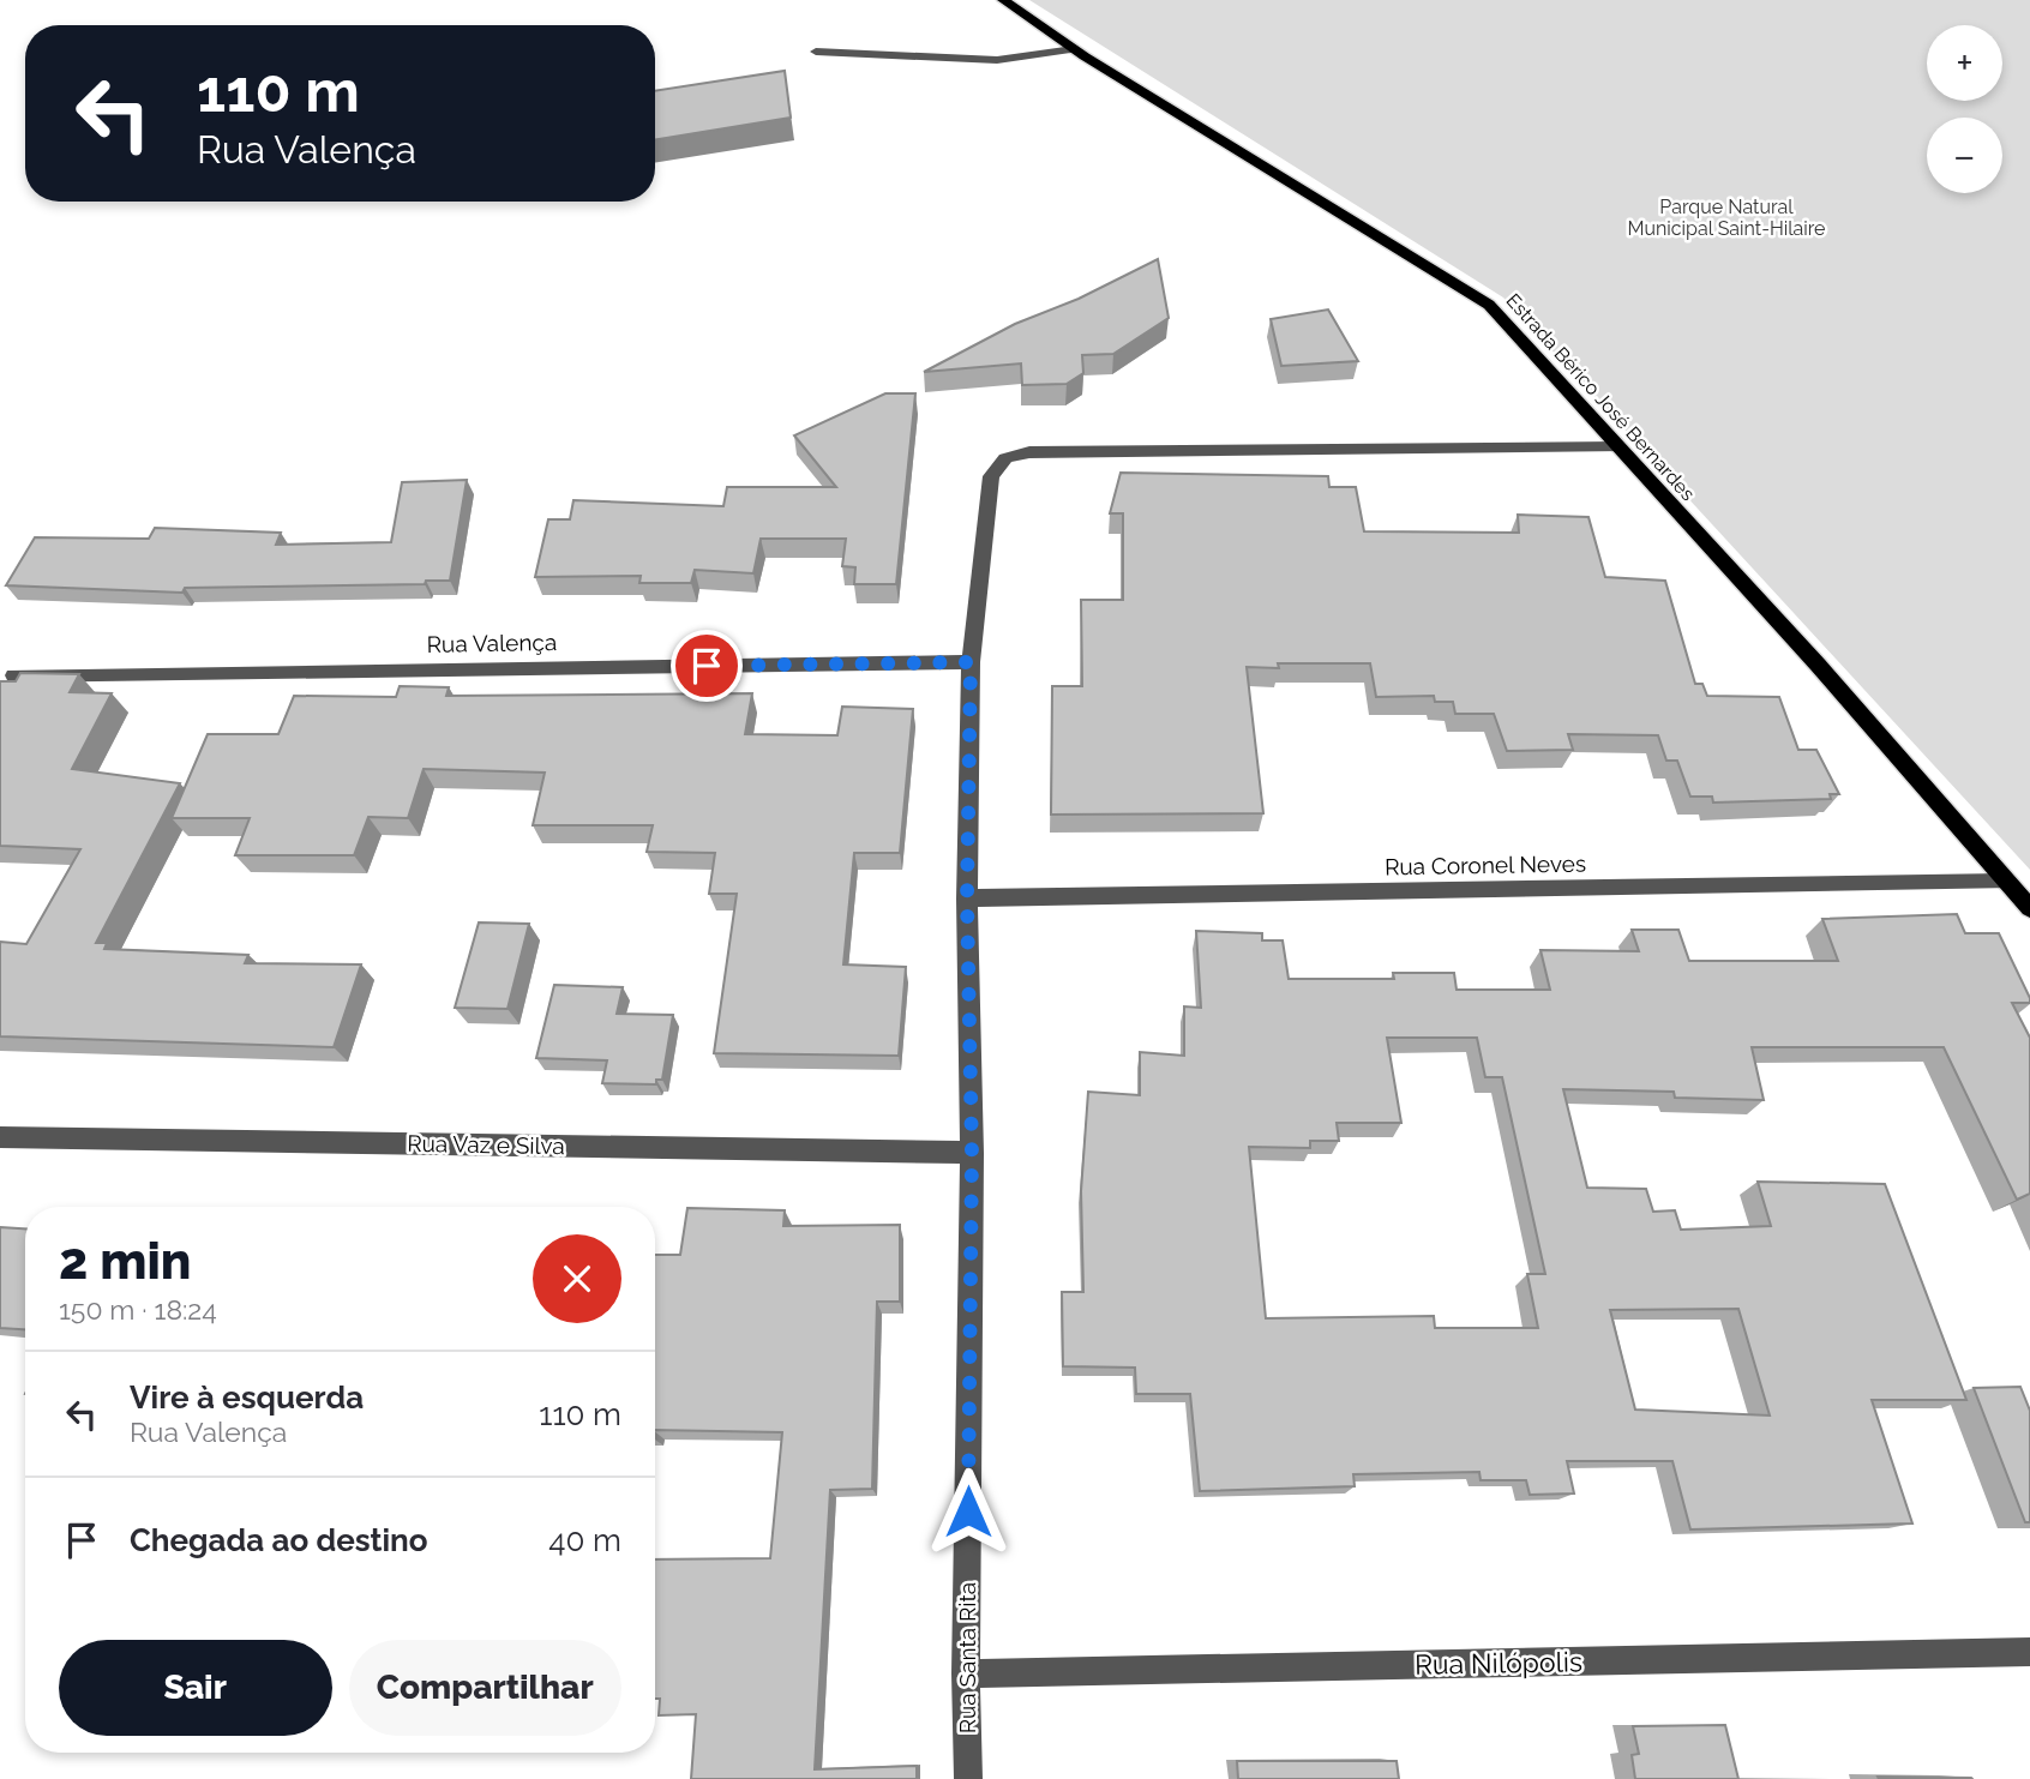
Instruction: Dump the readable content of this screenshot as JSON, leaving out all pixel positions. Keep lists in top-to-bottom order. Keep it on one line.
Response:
{"streets":{"main road":["Estrada Bérico José Bernardes"],"street":["Rua Valença","Rua Coronel Neves","Rua Vaz e Silva","Rua Santa Rita","Rua Nilópolis"]},"crossings":[["Estrada Bérico José Bernardes","Rua Coronel Neves"],["Estrada Bérico José Bernardes","Rua Santa Rita"],["Rua Valença","Rua Santa Rita"],["Rua Coronel Neves","Rua Santa Rita"],["Rua Vaz e Silva","Rua Santa Rita"],["Rua Santa Rita","Rua Nilópolis"]],"parks":["Parque Natural Municipal Saint-Hilaire"],"page":{"map_buttons":["+","−"],"turn":["110 m","Rua Valença"],"heading":["2 min","150 m · 18:24"],"list":[{"name":"Vire à esquerda","note":"Rua Valença","value":"110 m"},{"name":"Chegada ao destino","value":"40 m"}],"buttons":["Sair","Compartilhar"]}}
